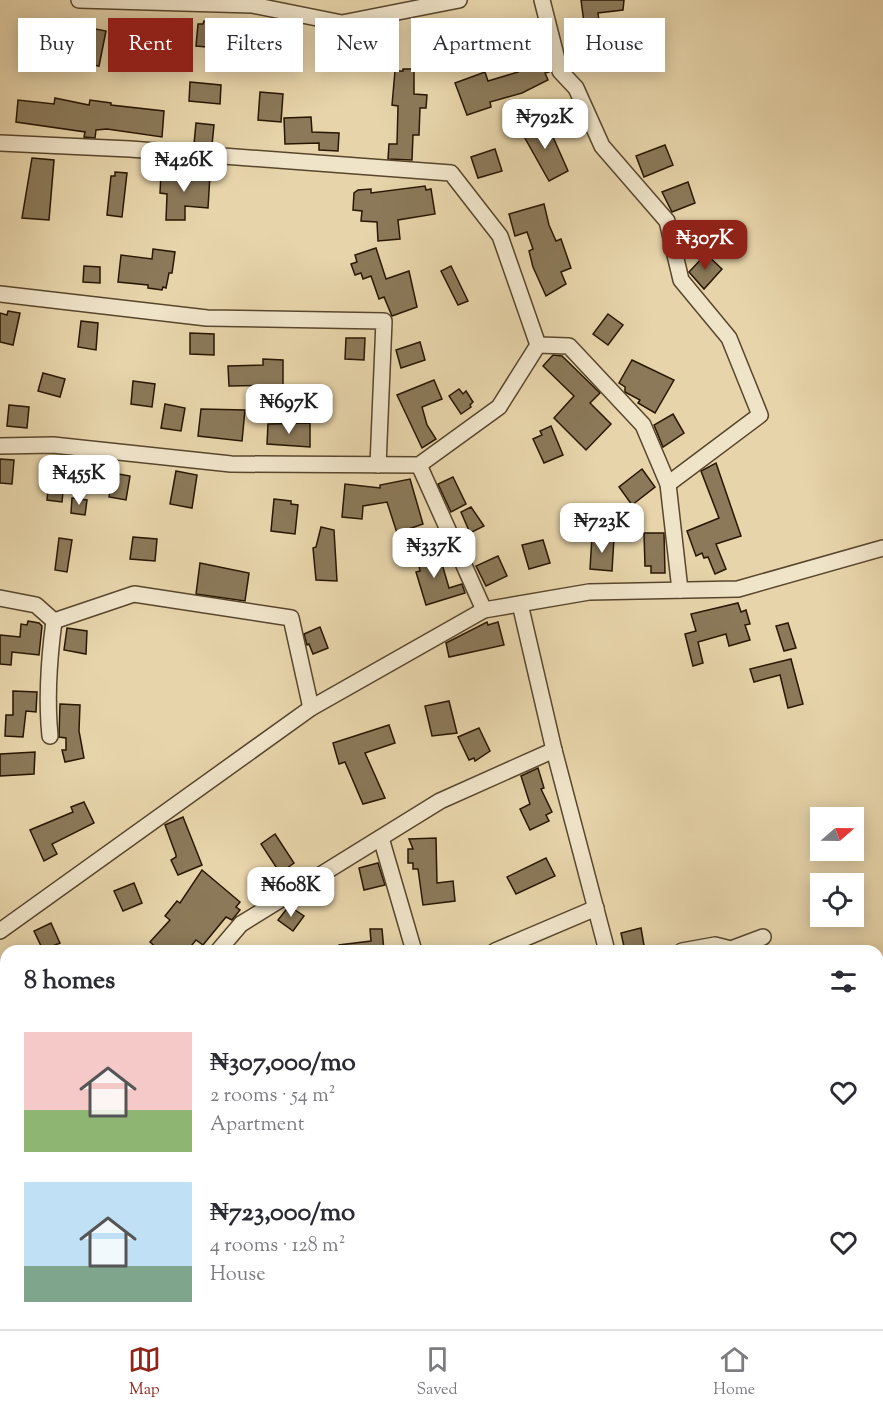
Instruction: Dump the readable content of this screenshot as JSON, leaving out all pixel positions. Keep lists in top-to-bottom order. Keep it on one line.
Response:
{"north":"right","page":{"chip":["Buy","Rent","Filters","New","Apartment","House"],"price":["₦792K","₦426K","₦307K","₦697K","₦455K","₦723K","₦337K","₦608K"],"heading":"8 homes","list":[{"name":"₦307,000/mo","note":"2 rooms · 54 m² · Apartment"},{"name":"₦723,000/mo","note":"4 rooms · 128 m² · House"}],"tabs":["Map","Saved","Home"]}}
